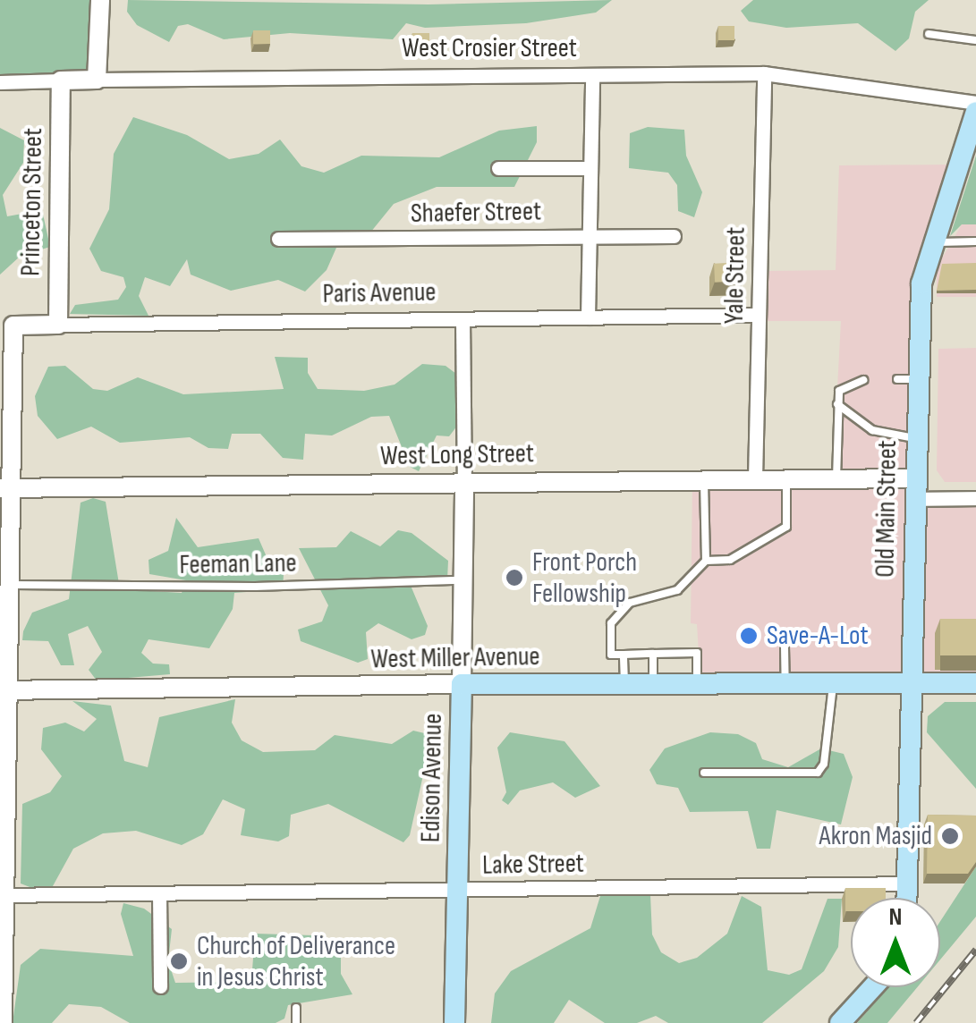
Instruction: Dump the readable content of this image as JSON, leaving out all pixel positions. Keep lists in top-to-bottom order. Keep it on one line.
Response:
{"streets":{"main road":["Old Main Street","West Miller Avenue","Edison Avenue"],"street":["West Crosier Street","Princeton Street","Shaefer Street","Yale Street","Paris Avenue","West Long Street","Lake Street"],"lane":["Feeman Lane"]},"crossings":[["West Crosier Street","Princeton Street"],["West Crosier Street","Yale Street"],["Princeton Street","Paris Avenue"],["Yale Street","Paris Avenue"],["Yale Street","West Long Street"],["Paris Avenue","Edison Avenue"],["West Long Street","Old Main Street"],["West Long Street","Edison Avenue"],["Old Main Street","West Miller Avenue"],["Old Main Street","Lake Street"],["Feeman Lane","Edison Avenue"],["West Miller Avenue","Edison Avenue"],["Edison Avenue","Lake Street"]],"places":["Front Porch Fellowship","Save-A-Lot","Akron Masjid","Church of Deliverance in Jesus Christ"],"north":"top"}
